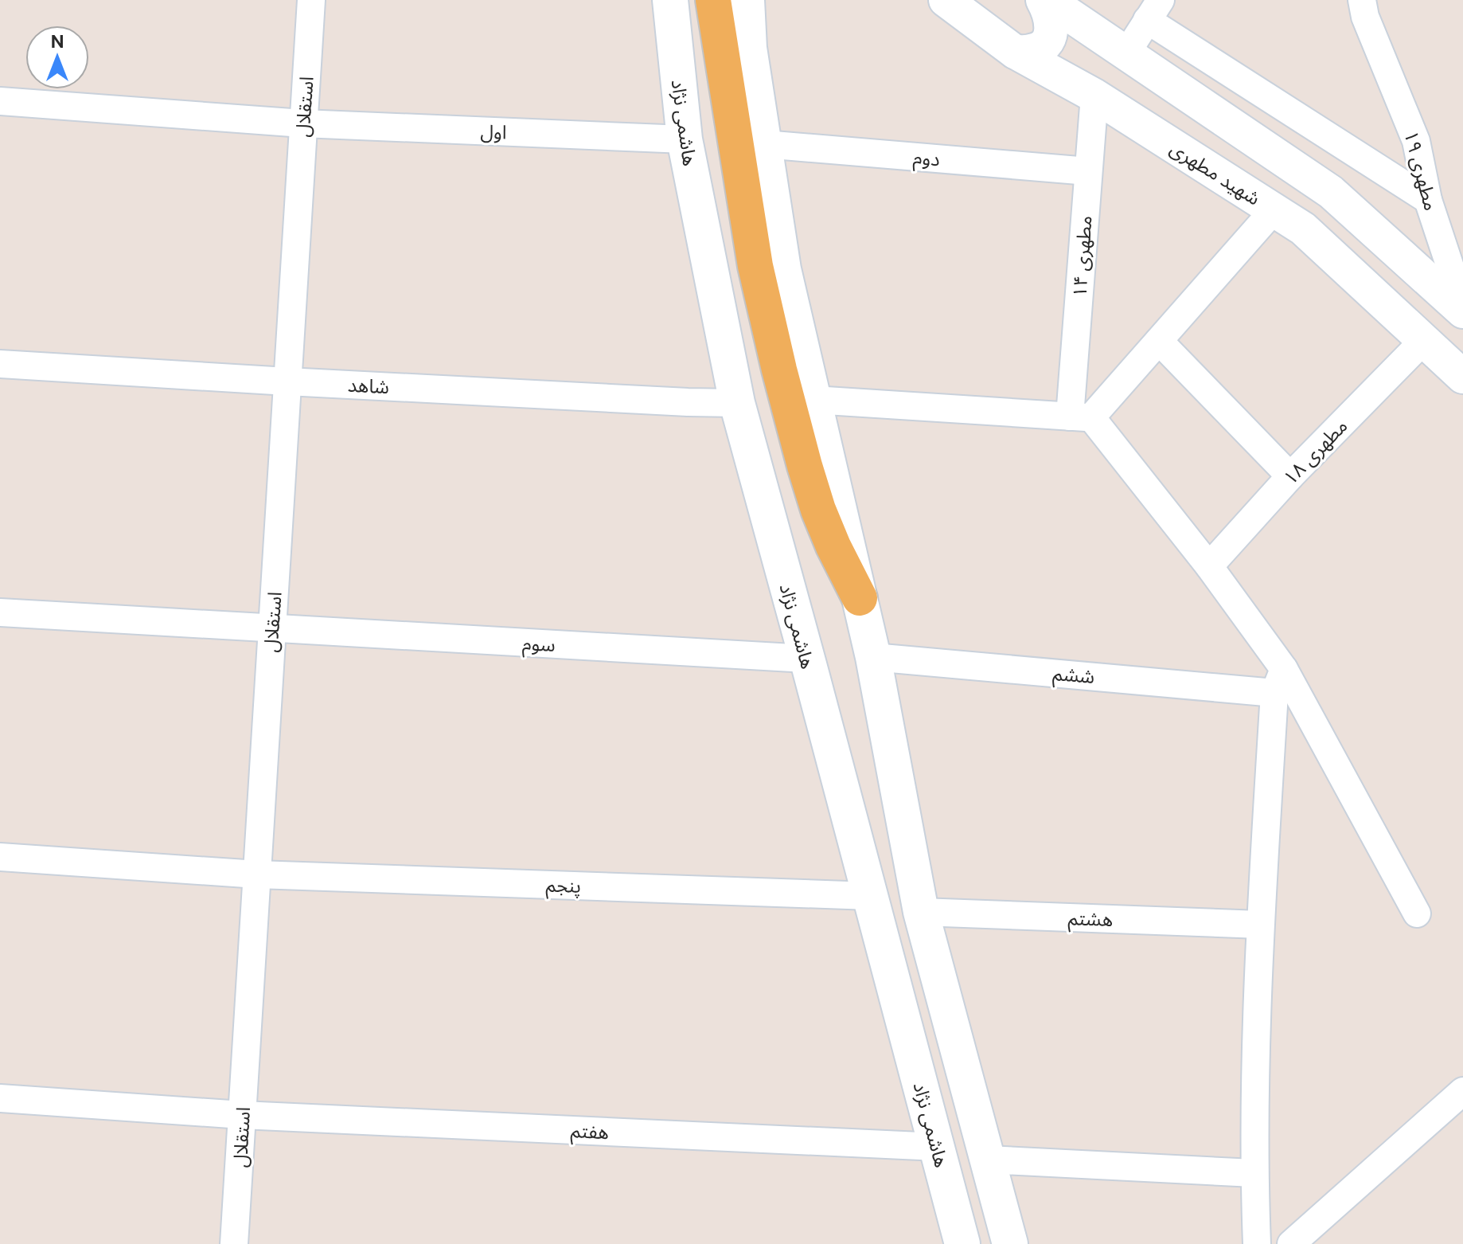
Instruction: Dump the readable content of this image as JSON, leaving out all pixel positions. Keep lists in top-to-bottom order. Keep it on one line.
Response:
{"streets":{"main road":["هاشمی نژاد"],"street":["استقلال","اول","دوم","مطهری ۱۹","شهید مطهری","مطهری ۱۴","شاهد","مطهری ۱۸","سوم","ششم","پنجم","هشتم","هفتم"]},"crossings":[["استقلال","اول"],["استقلال","شاهد"],["استقلال","سوم"],["استقلال","پنجم"],["استقلال","هفتم"],["هاشمی نژاد","اول"],["هاشمی نژاد","شاهد"],["هاشمی نژاد","سوم"],["هاشمی نژاد","پنجم"],["هاشمی نژاد","هفتم"],["دوم","مطهری ۱۴"],["شهید مطهری","مطهری ۱۴"],["شهید مطهری","مطهری ۱۸"]],"north":"top"}
